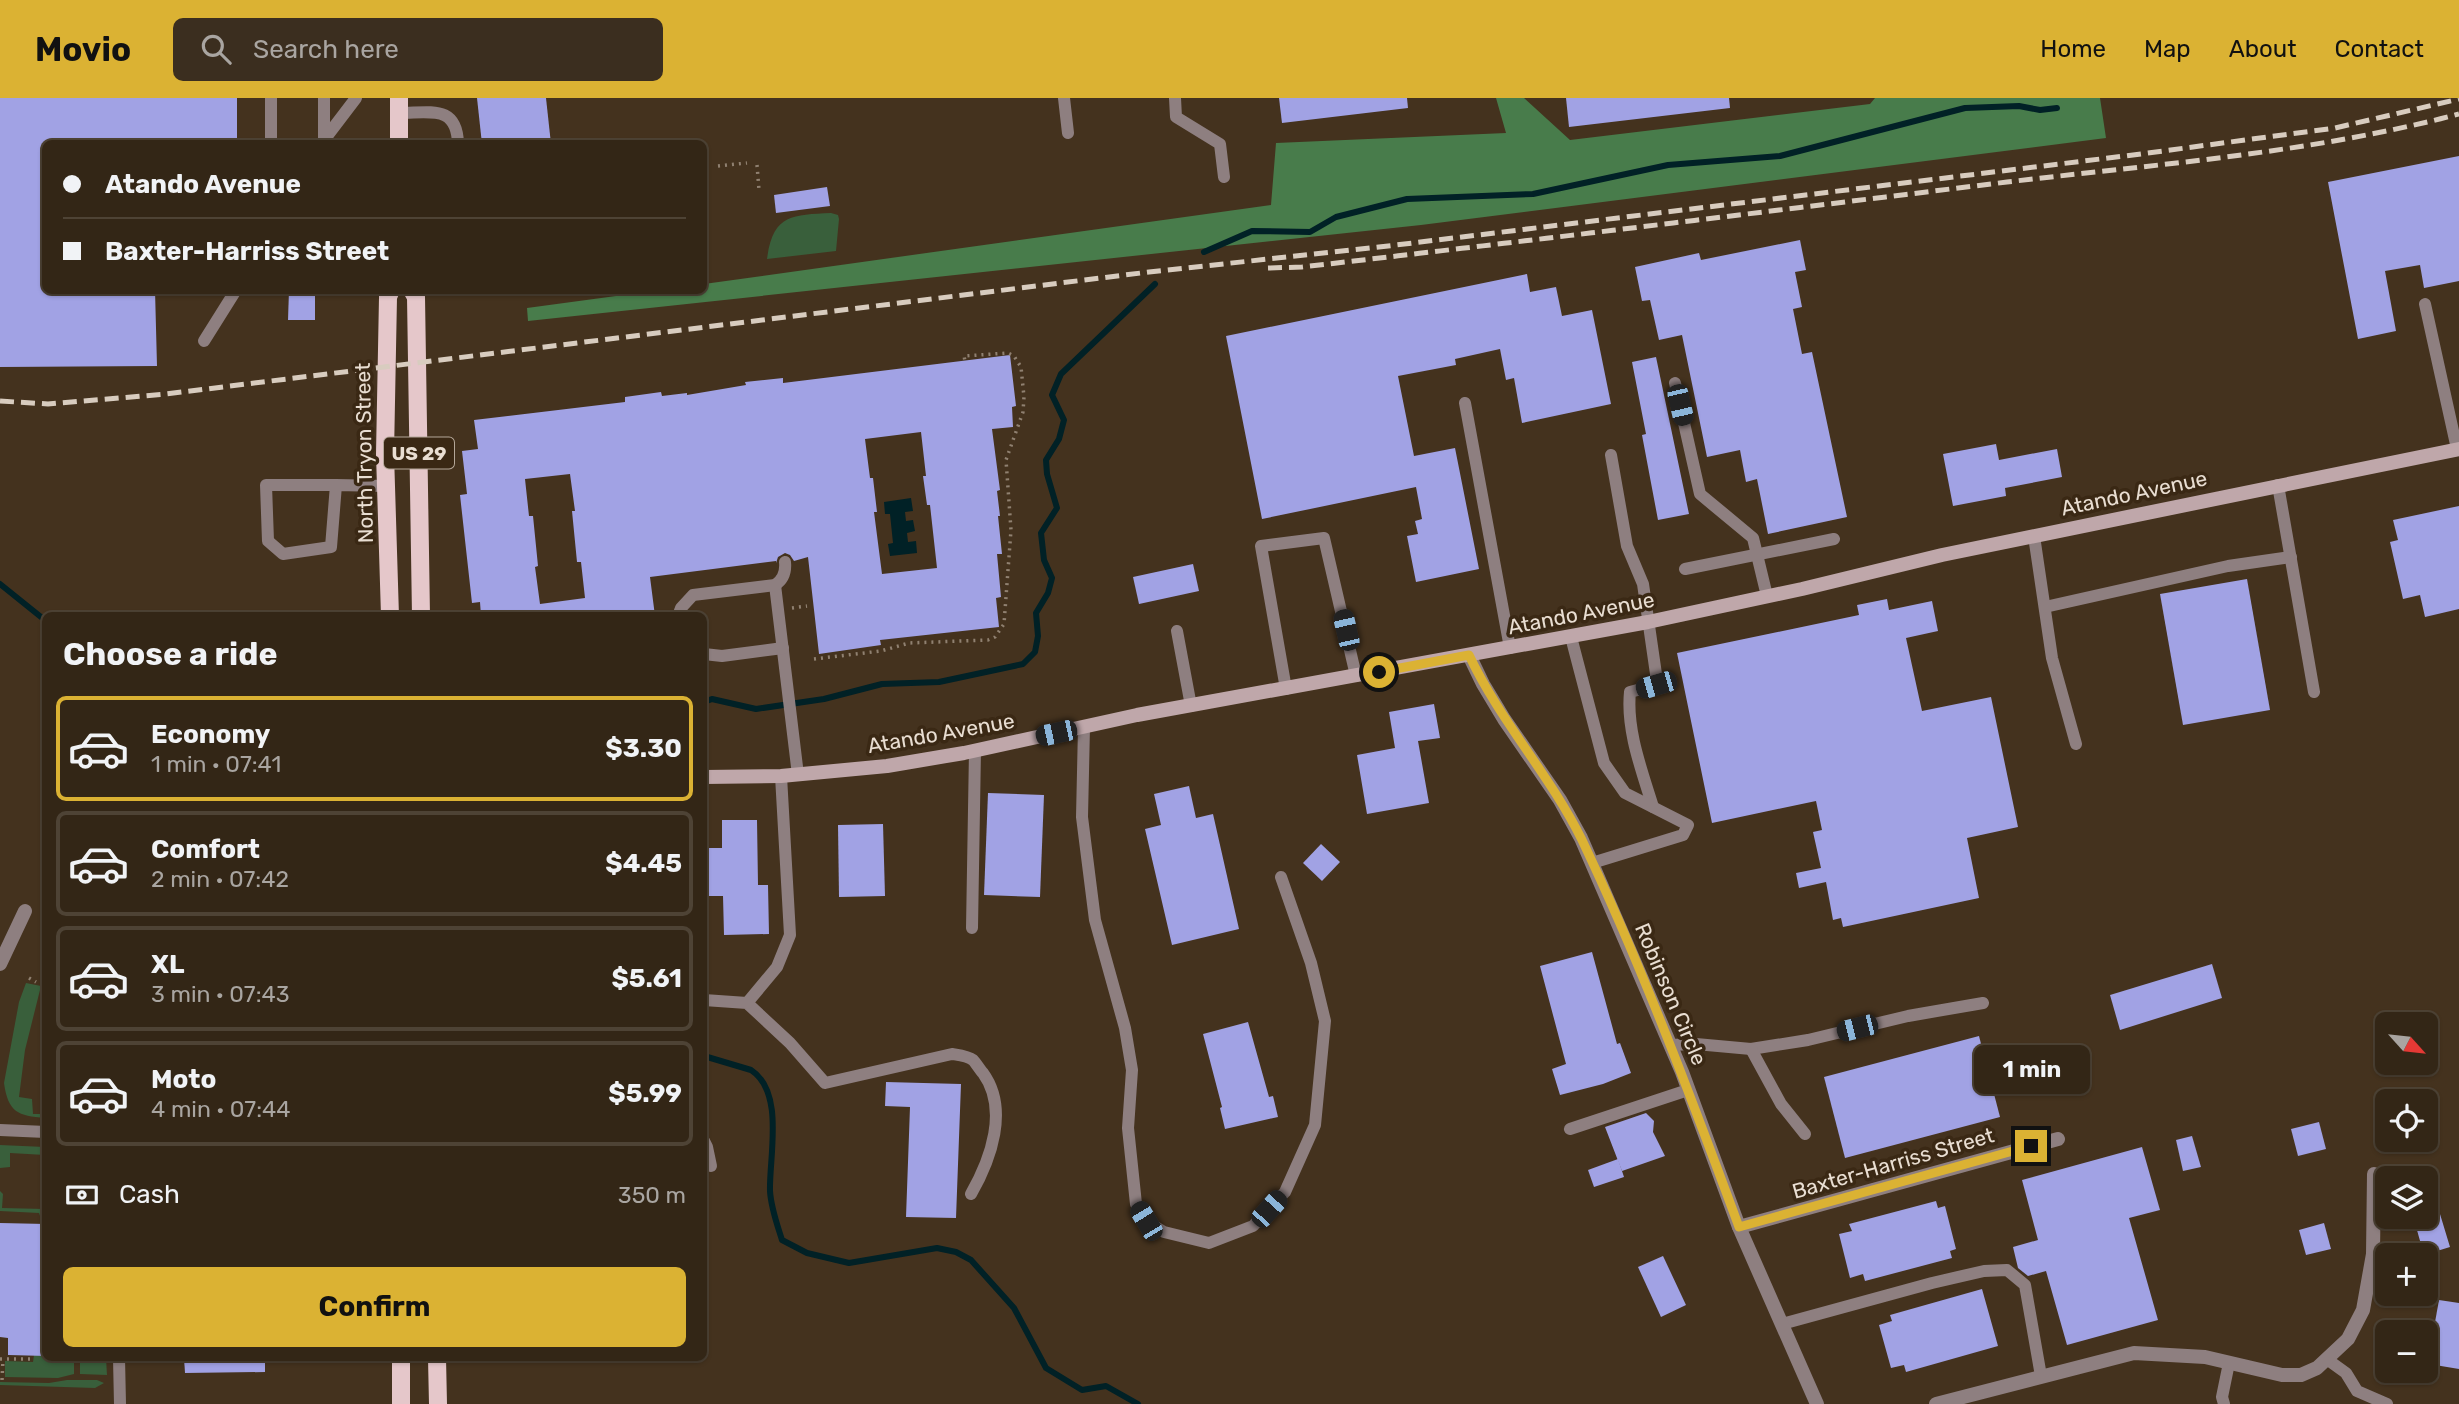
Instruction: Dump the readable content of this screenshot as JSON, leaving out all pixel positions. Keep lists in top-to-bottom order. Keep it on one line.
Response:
{"streets":{"main road":["North Tryon Street","US 29","Atando Avenue"],"street":["Robinson Circle","Baxter-Harriss Street"]},"crossings":[["Atando Avenue","Robinson Circle"],["Robinson Circle","Baxter-Harriss Street"]],"north":"bottom right","page":{"header":"Movio","search":"Search here","nav":["Home","Map","About","Contact"],"banner":["Atando Avenue","Baxter-Harriss Street"],"heading":"Choose a ride","list":[{"name":"Economy","note":"1 min · 07:41","value":"$3.30"},{"name":"Comfort","note":"2 min · 07:42","value":"$4.45"},{"name":"XL","note":"3 min · 07:43","value":"$5.61"},{"name":"Moto","note":"4 min · 07:44","value":"$5.99"}],"map_buttons":["+","−"],"bubble":"1 min","pay":["Cash","350 m"],"buttons":"Confirm"}}
